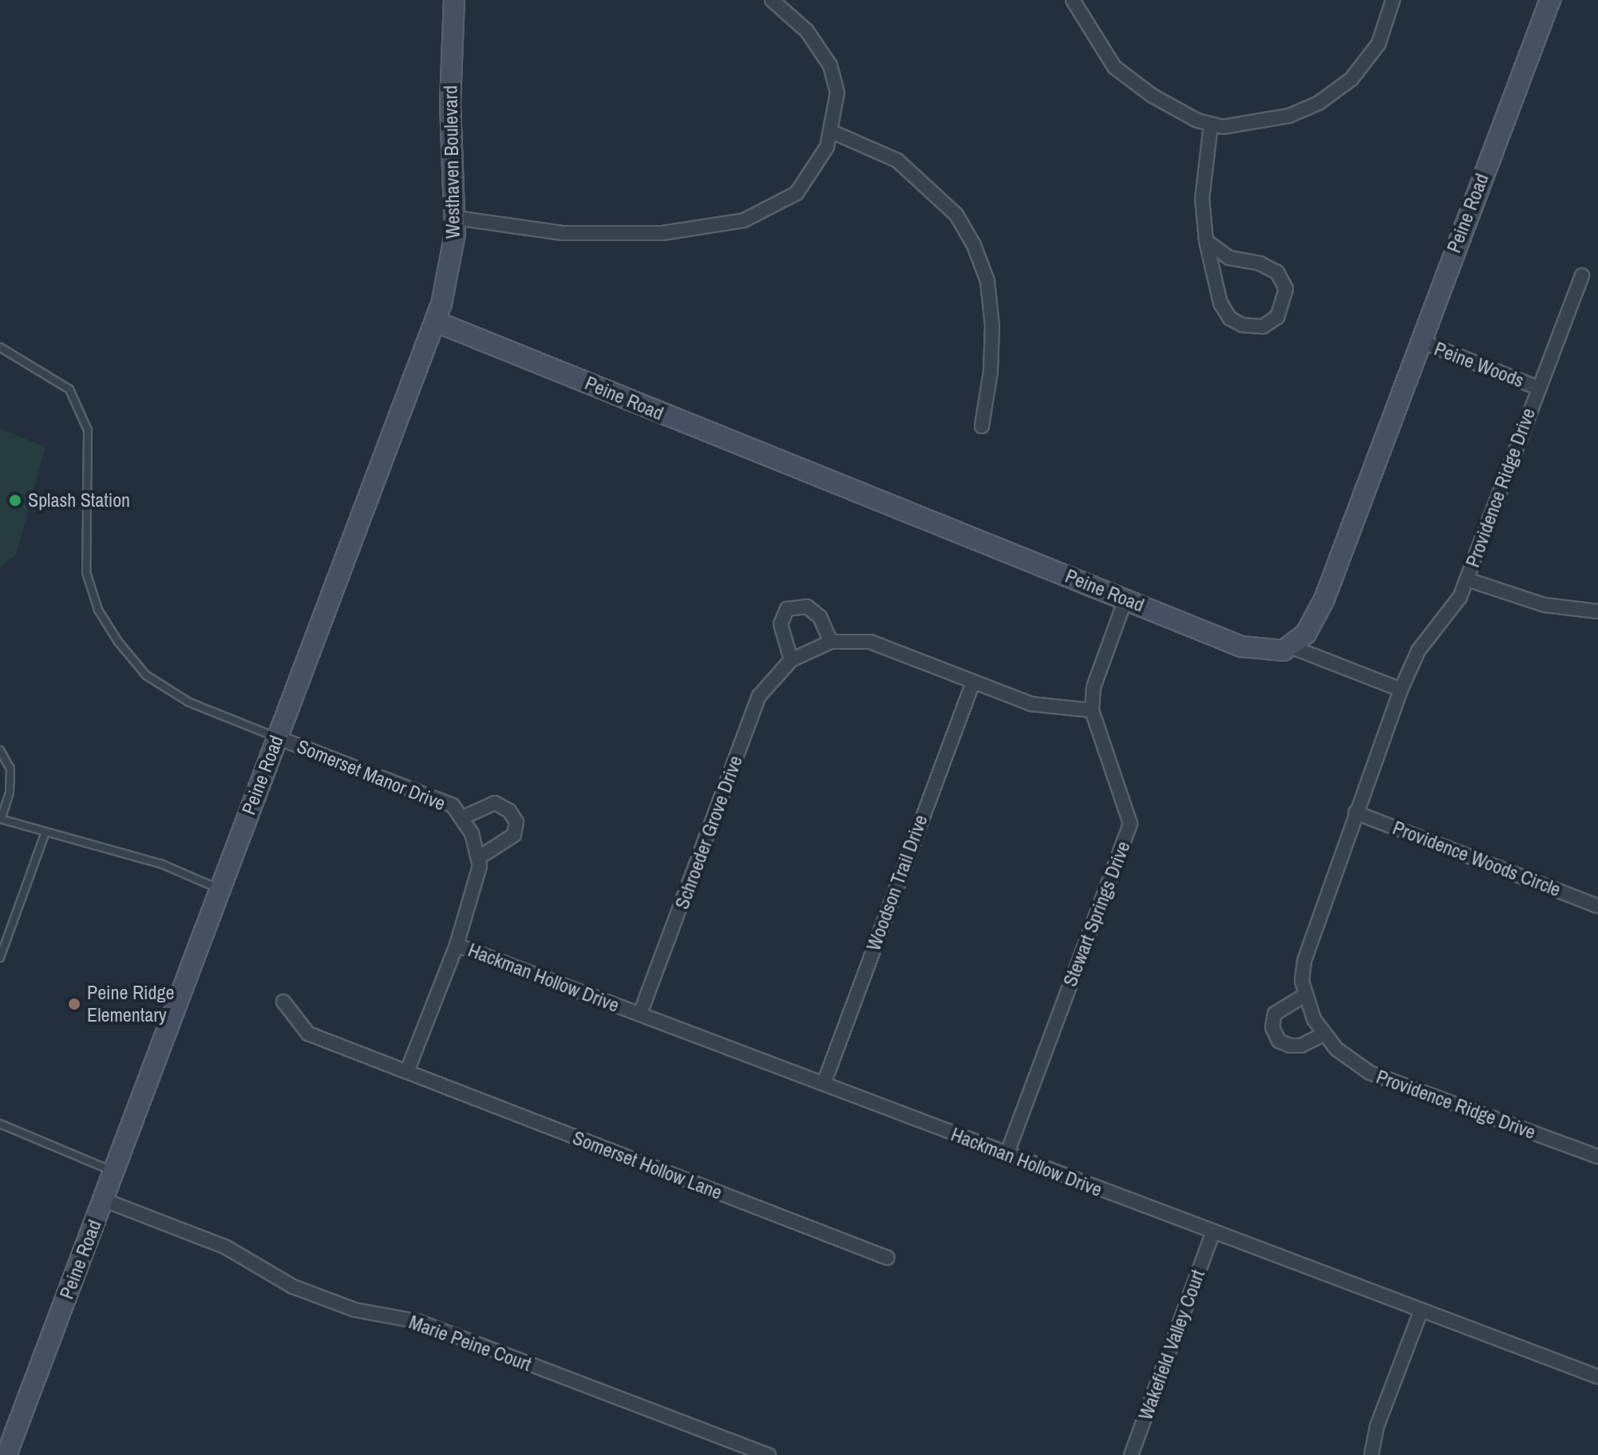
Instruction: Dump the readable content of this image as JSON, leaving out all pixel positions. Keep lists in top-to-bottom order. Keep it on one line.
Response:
{"streets":{"street":["Westhaven Boulevard","Peine Road","Peine Woods","Providence Ridge Drive","Somerset Manor Drive","Schroeder Grove Drive","Providence Woods Circle","Woodson Trail Drive","Stewart Springs Drive","Hackman Hollow Drive","Somerset Hollow Lane","Marie Peine Court","Wakefield Valley Court"]},"crossings":[["Westhaven Boulevard","Peine Road"],["Peine Road","Peine Woods"],["Peine Road","Somerset Manor Drive"],["Peine Road","Stewart Springs Drive"],["Peine Road","Marie Peine Court"],["Peine Woods","Providence Ridge Drive"],["Providence Ridge Drive","Providence Woods Circle"],["Somerset Manor Drive","Hackman Hollow Drive"],["Somerset Manor Drive","Somerset Hollow Lane"],["Schroeder Grove Drive","Woodson Trail Drive"],["Schroeder Grove Drive","Stewart Springs Drive"],["Schroeder Grove Drive","Hackman Hollow Drive"],["Woodson Trail Drive","Hackman Hollow Drive"],["Stewart Springs Drive","Hackman Hollow Drive"],["Hackman Hollow Drive","Wakefield Valley Court"]],"places":["Splash Station","Peine Ridge Elementary"]}
